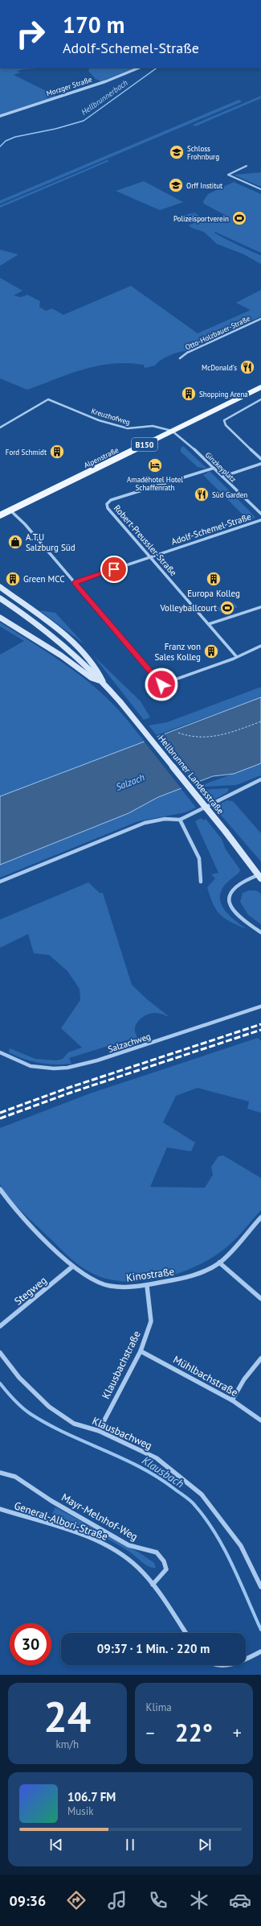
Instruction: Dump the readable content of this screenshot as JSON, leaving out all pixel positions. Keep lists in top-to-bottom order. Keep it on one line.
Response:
{"streets":{"main road":["B150","Alpenstraße","Hellbrunner Landesstraße"],"street":["Morzger Straße","Otto-Holzbauer-Straße","Kreuzhofweg","Ginzkeyplatz","Adolf-Schemel-Straße","Robert-Preussler-Straße","Salzachweg","Kinostraße","Stegweg","Klausbachstraße","Mühlbachstraße","Klausbachweg","Mayr-Melnhof-Weg","General-Albori-Straße"]},"crossings":[["Kreuzhofweg","Alpenstraße"],["Kreuzhofweg","Ginzkeyplatz"],["Alpenstraße","Ginzkeyplatz"],["Ginzkeyplatz","Robert-Preussler-Straße"],["Adolf-Schemel-Straße","Robert-Preussler-Straße"],["Kinostraße","Stegweg"],["Kinostraße","Klausbachstraße"],["Klausbachstraße","Mühlbachstraße"],["Klausbachstraße","Klausbachweg"],["Mayr-Melnhof-Weg","General-Albori-Straße"]],"water":["Hellbrunnerbach","Salzach","Klausbach"],"places":{"school or university":["Schloss Frohnburg","Orff Institut"],"sports":["Polizeisportverein","Volleyballcourt"],"restaurant":["McDonald's","Süd Garden"],"building":["Shopping Arena","Ford Schmidt","Green MCC","Europa Kolleg","Franz von Sales Kolleg"],"hotel":["Amadéhotel Hotel Schaffenrath"],"shop":["A.T.U Salzburg Süd"]},"page":{"turn":["170 m","Adolf-Schemel-Straße"],"limit":"30","trip":"09:37 · 1 Min. · 220 m","tile":[["24","km/h"],"Klima"],"heat":["−","22°","+"],"song":["106.7 FM","Musik"],"tabs":"09:36"}}
